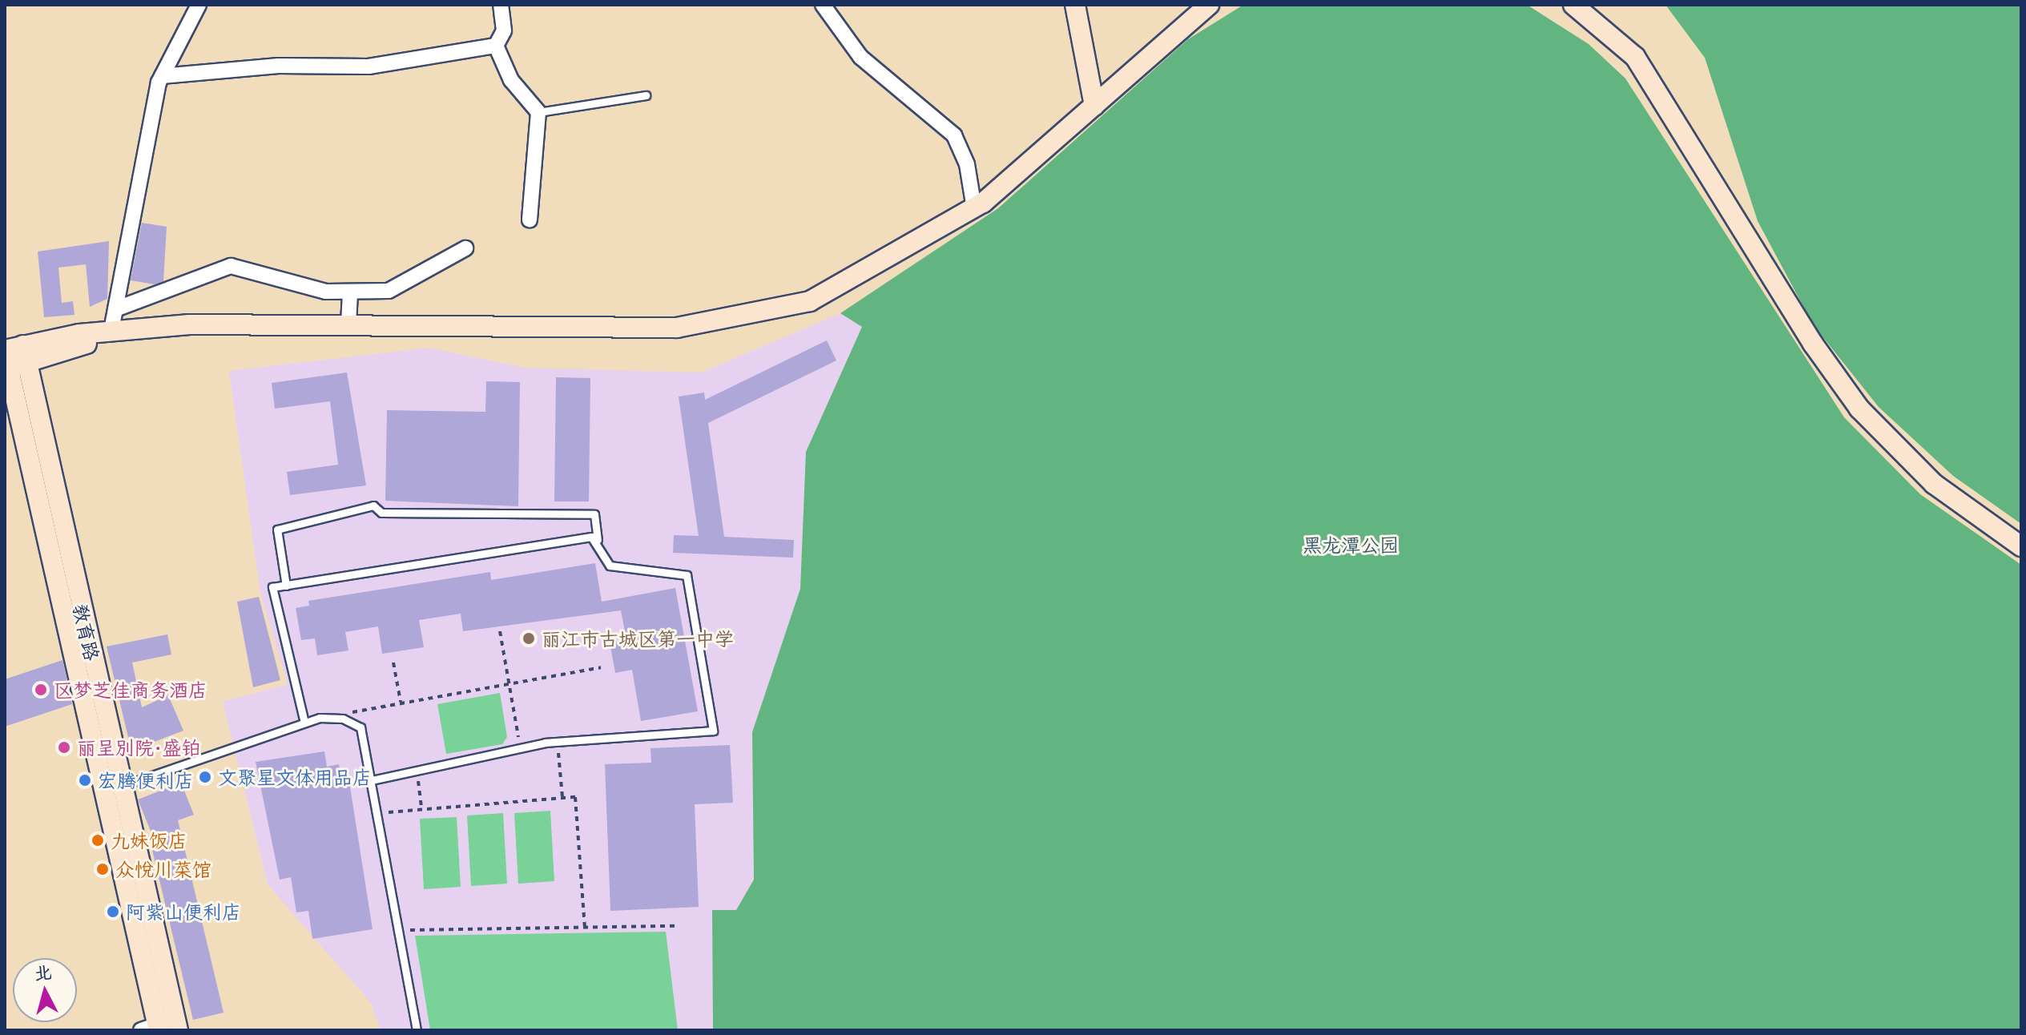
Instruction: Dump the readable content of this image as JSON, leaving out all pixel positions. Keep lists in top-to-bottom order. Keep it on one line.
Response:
{"streets":{"street":["教育路"]},"parks":["黑龙潭公园"],"places":["丽江市古城区第一中学","区梦芝佳商务酒店","丽呈别院·盛铂","文聚星文体用品店","宏腾便利店","九妹饭店","众悦川菜馆","阿紫山便利店"],"north":"top"}
